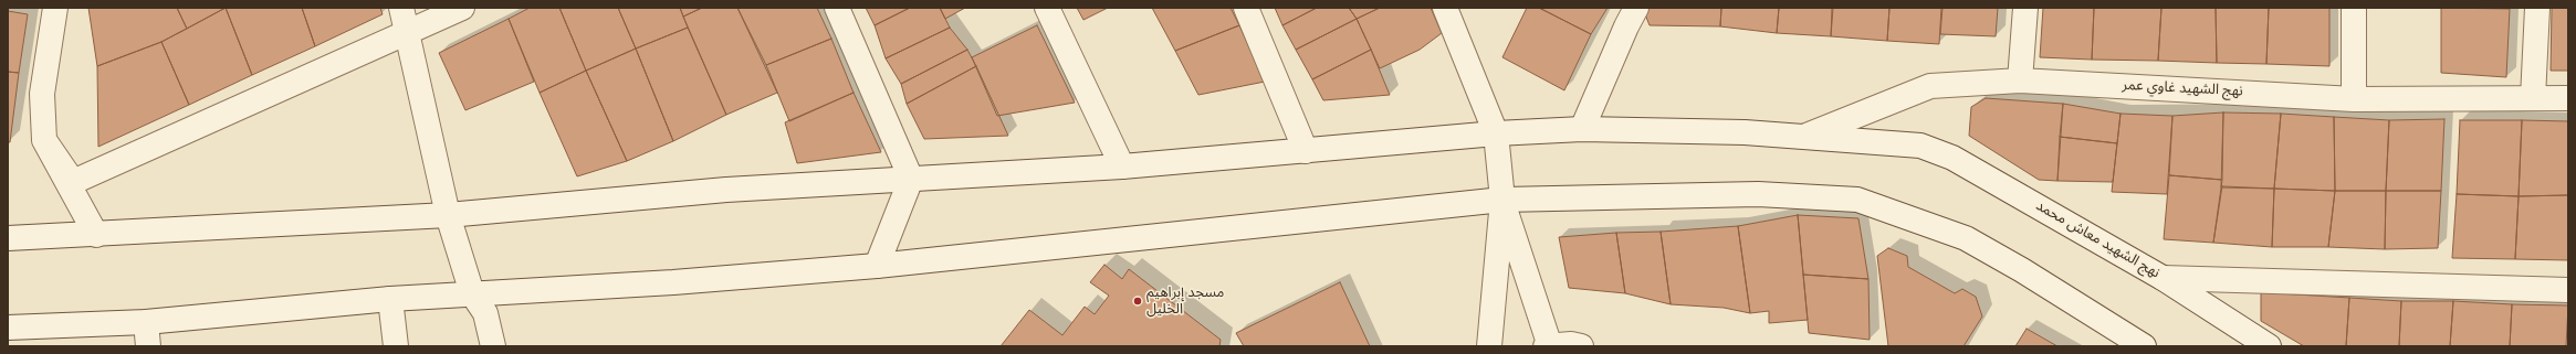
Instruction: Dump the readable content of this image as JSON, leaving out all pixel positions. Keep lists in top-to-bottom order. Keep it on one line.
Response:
{"streets":{"main road":["نهج الشهيد غاوي عمر","نهج الشهيد معاش محمد"]},"crossings":[["نهج الشهيد غاوي عمر","نهج الشهيد معاش محمد"]],"places":["مسجد إبراهيم الخليل"]}
